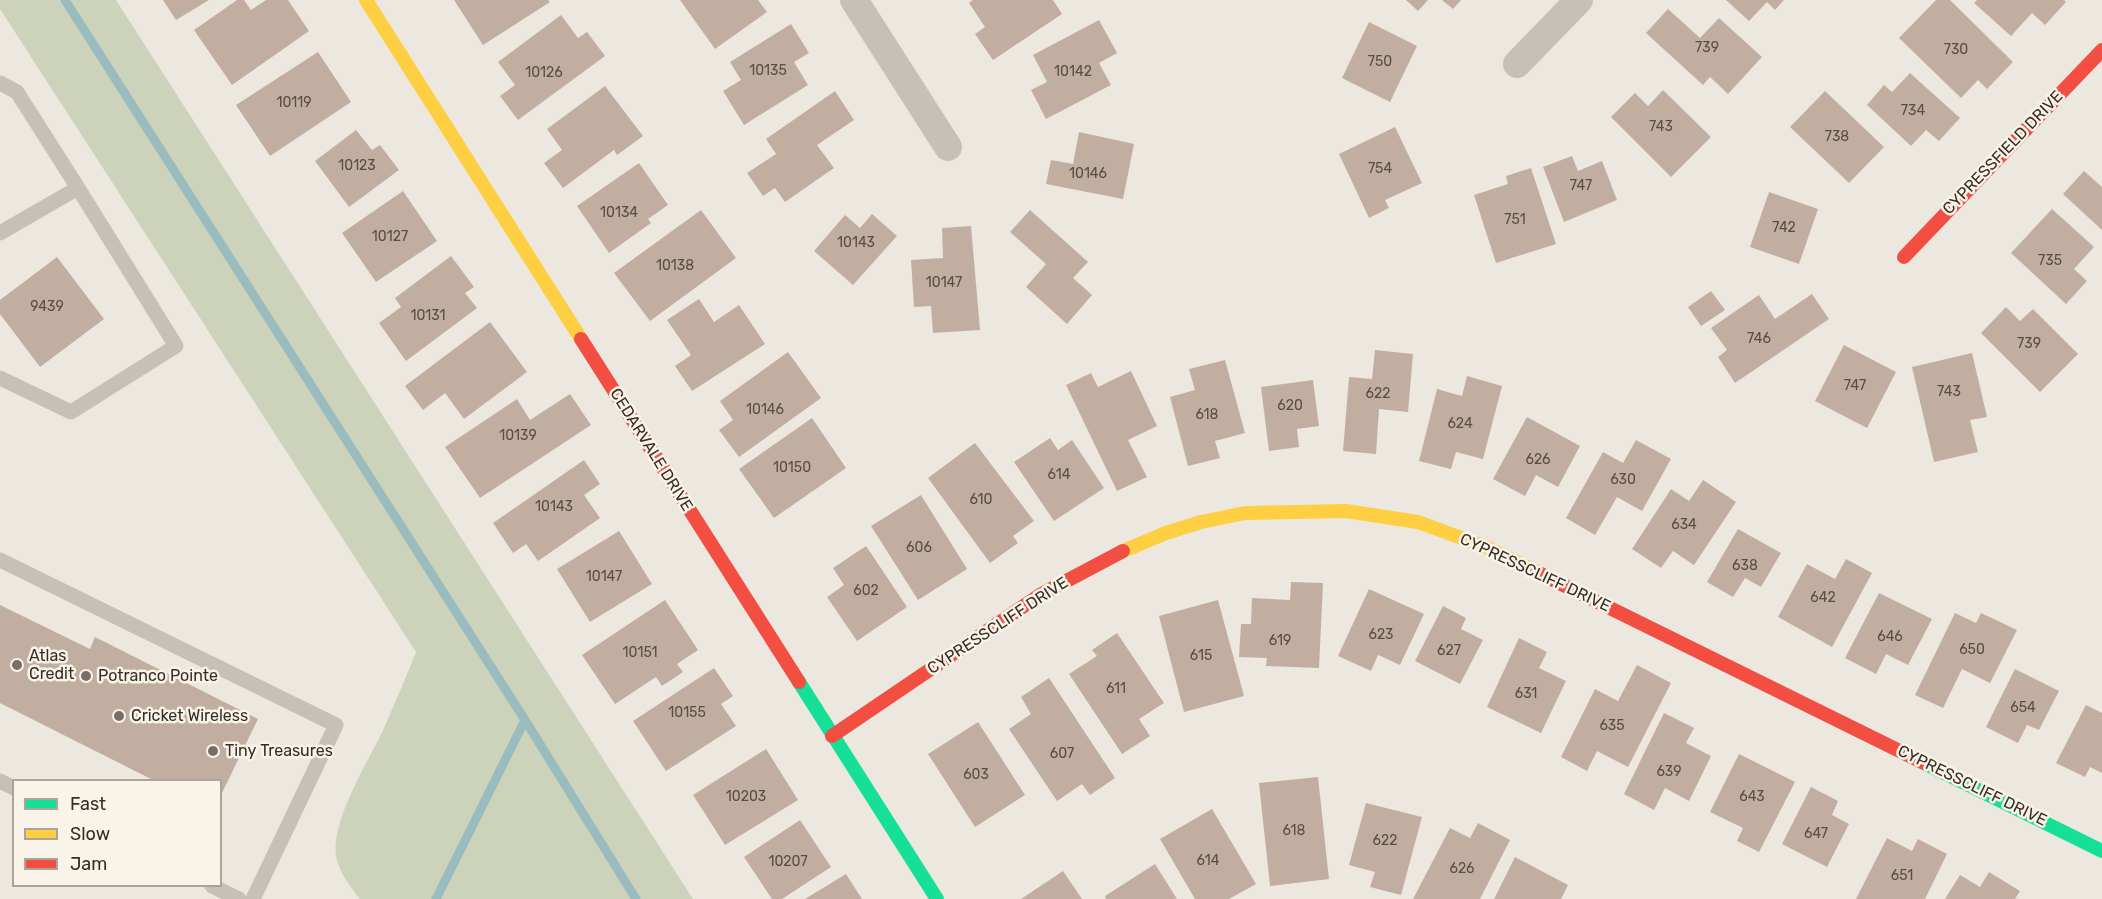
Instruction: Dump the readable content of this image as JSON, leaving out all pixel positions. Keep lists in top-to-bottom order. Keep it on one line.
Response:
{"streets":{"street":["CYPRESSFIELD DRIVE","CEDARVALE DRIVE","CYPRESSCLIFF DRIVE"]},"crossings":[["CEDARVALE DRIVE","CYPRESSCLIFF DRIVE"]],"places":["Atlas Credit","Potranco Pointe","Cricket Wireless","Tiny Treasures"],"house_numbers":["739","730","750","10135","10142","10126","10119","734","743","738","10123","754","10146","747","10134","751","742","10127","10143","735","10138","10147","9439","10131","746","739","747","743","622","620","10146","618","624","10139","626","10150","614","630","610","10143","634","606","638","10147","602","642","623","646","619","650","627","10151","615","611","631","654","10155","635","607","639","603","10203","643","618","647","622","614","10207","626","651"],"legend":["Fast","Slow","Jam"]}
